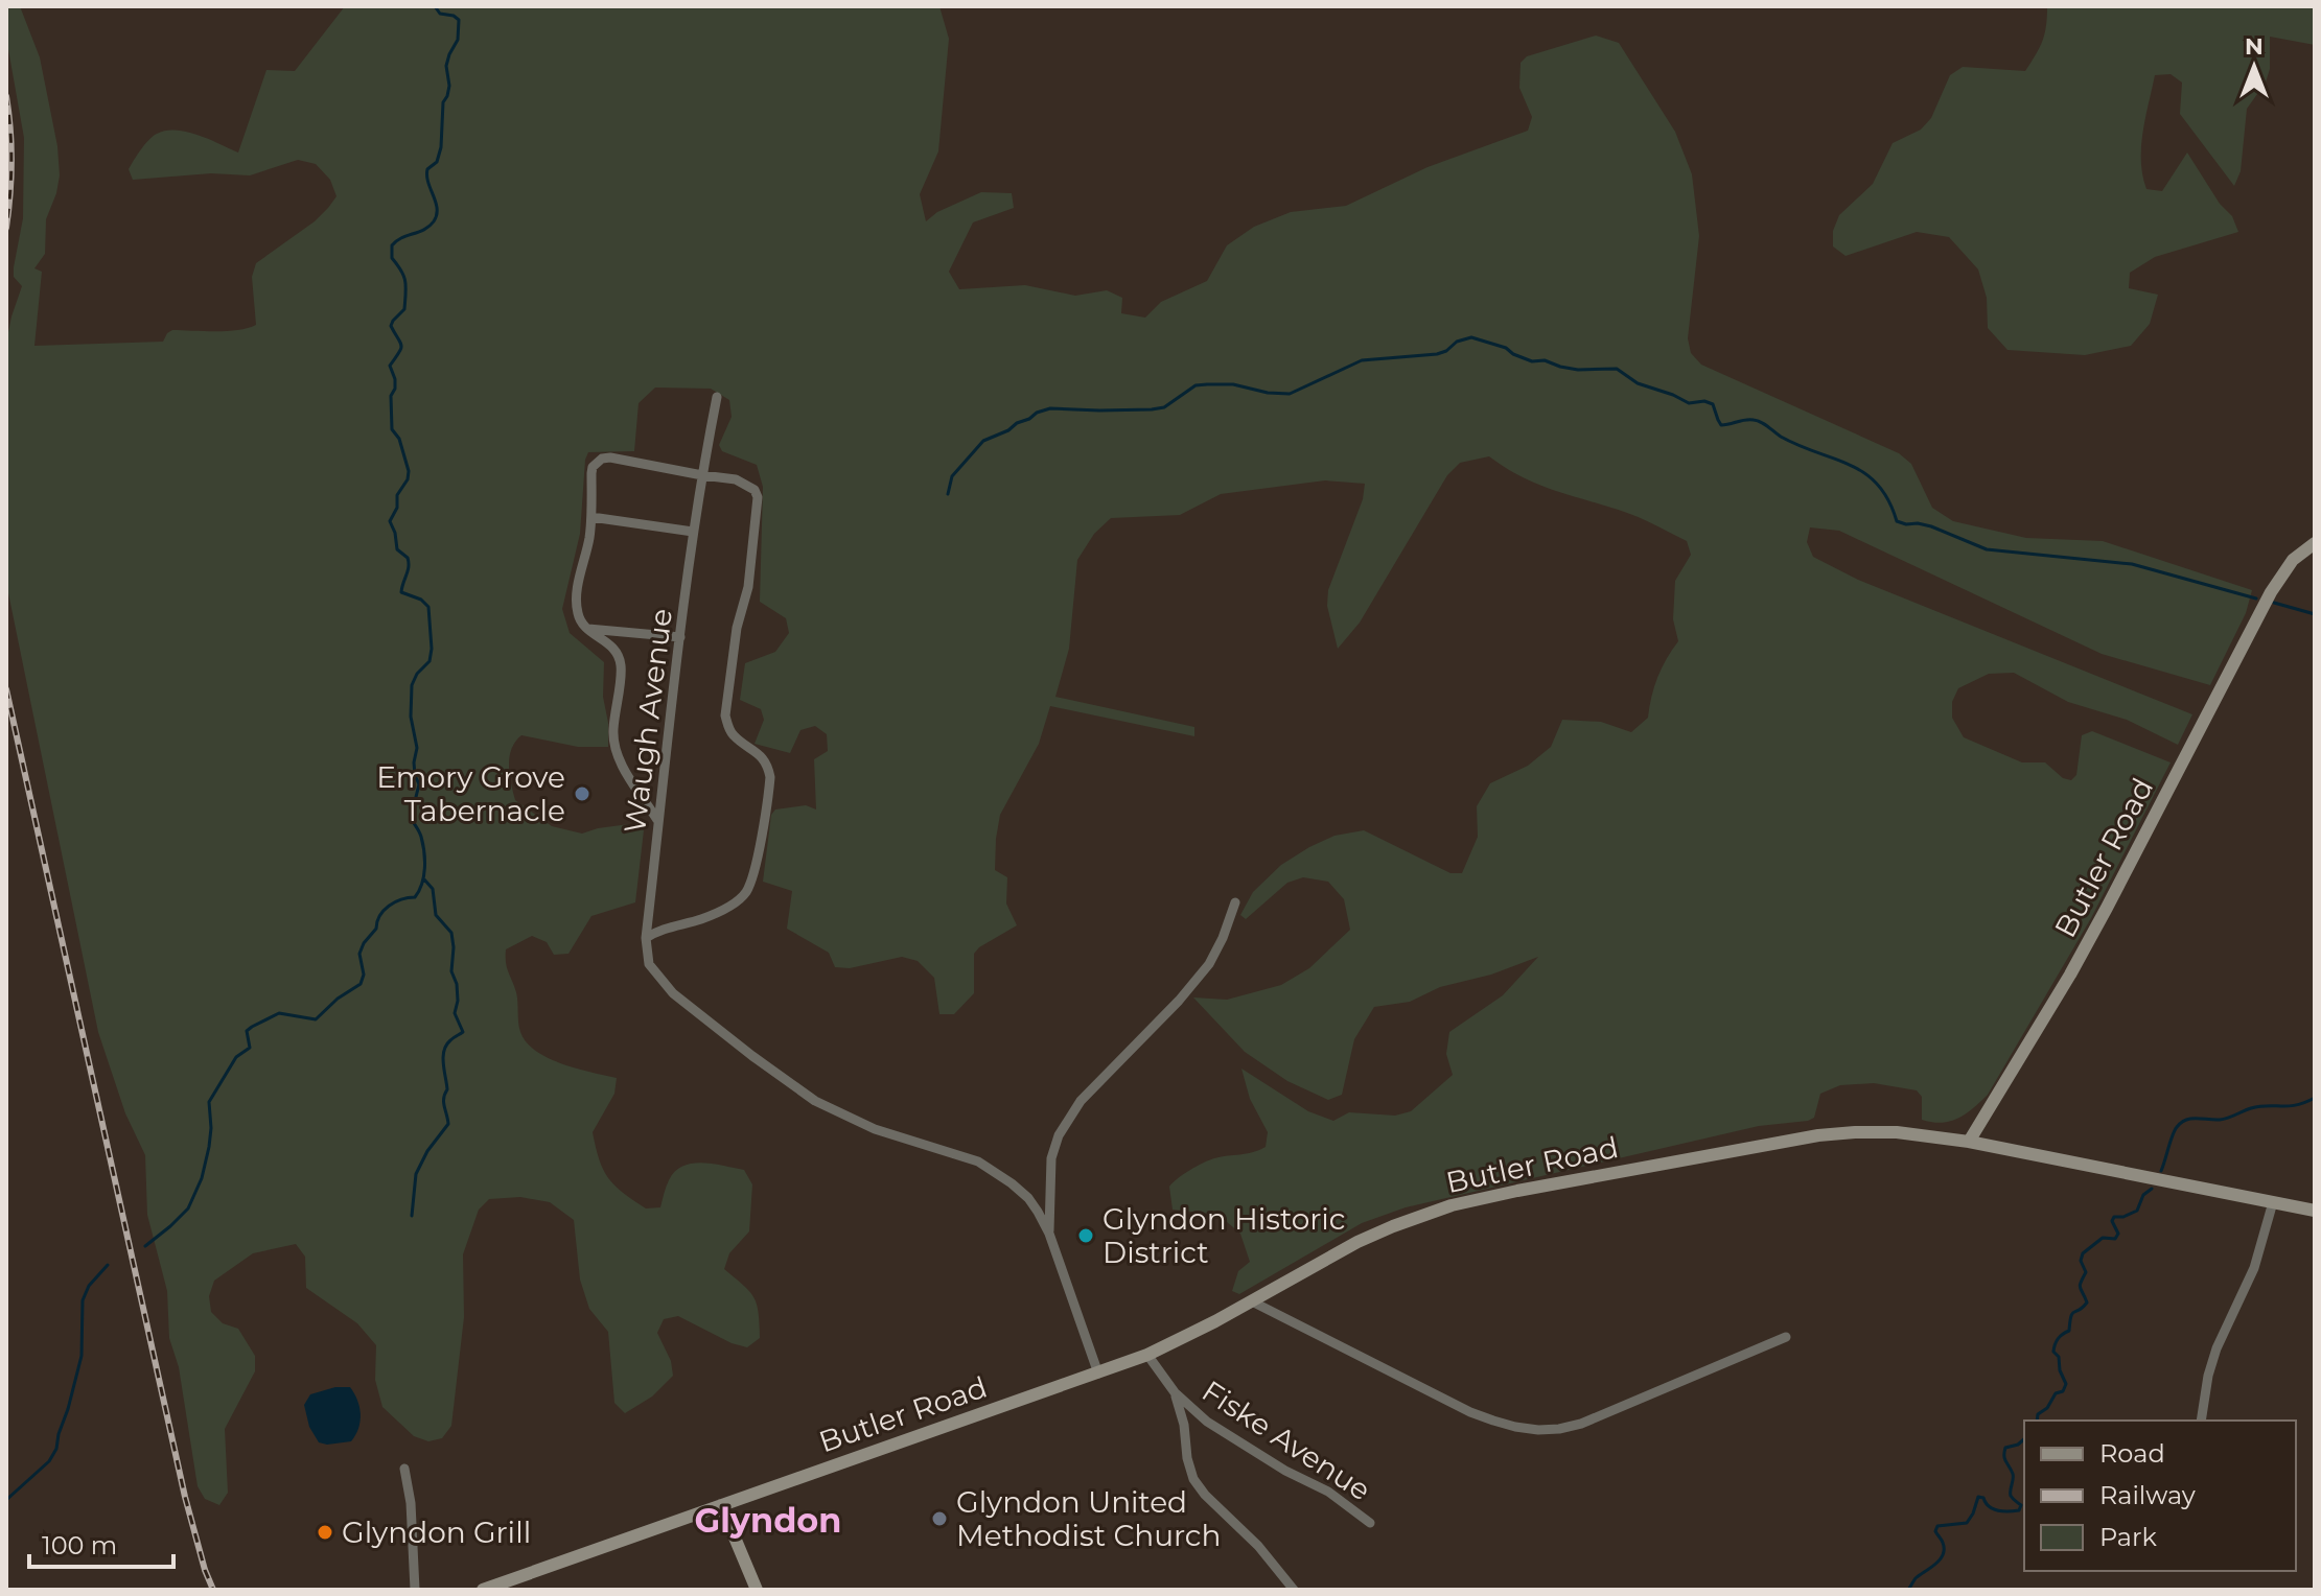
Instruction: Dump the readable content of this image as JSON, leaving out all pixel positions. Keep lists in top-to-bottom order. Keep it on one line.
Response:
{"streets":{"main road":["Butler Road"],"street":["Waugh Avenue","Fiske Avenue"]},"crossings":[["Butler Road","Fiske Avenue"]],"districts":["Glyndon"],"places":["Emory Grove Tabernacle","Glyndon Historic District","Glyndon United Methodist Church","Glyndon Grill"],"legend":["Road","Railway","Park"],"scale_bar":"100 m","north":"top"}
